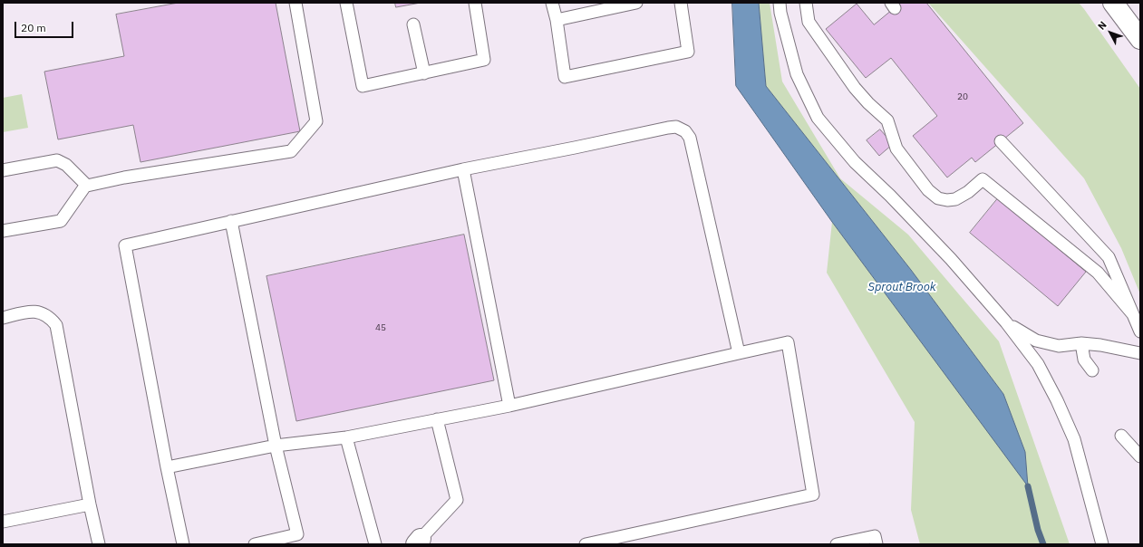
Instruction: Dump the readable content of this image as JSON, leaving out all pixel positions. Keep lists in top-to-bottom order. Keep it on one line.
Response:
{"water":["Sprout Brook"],"house_numbers":["20","45"],"scale_bar":"20 m","north":"top left"}
